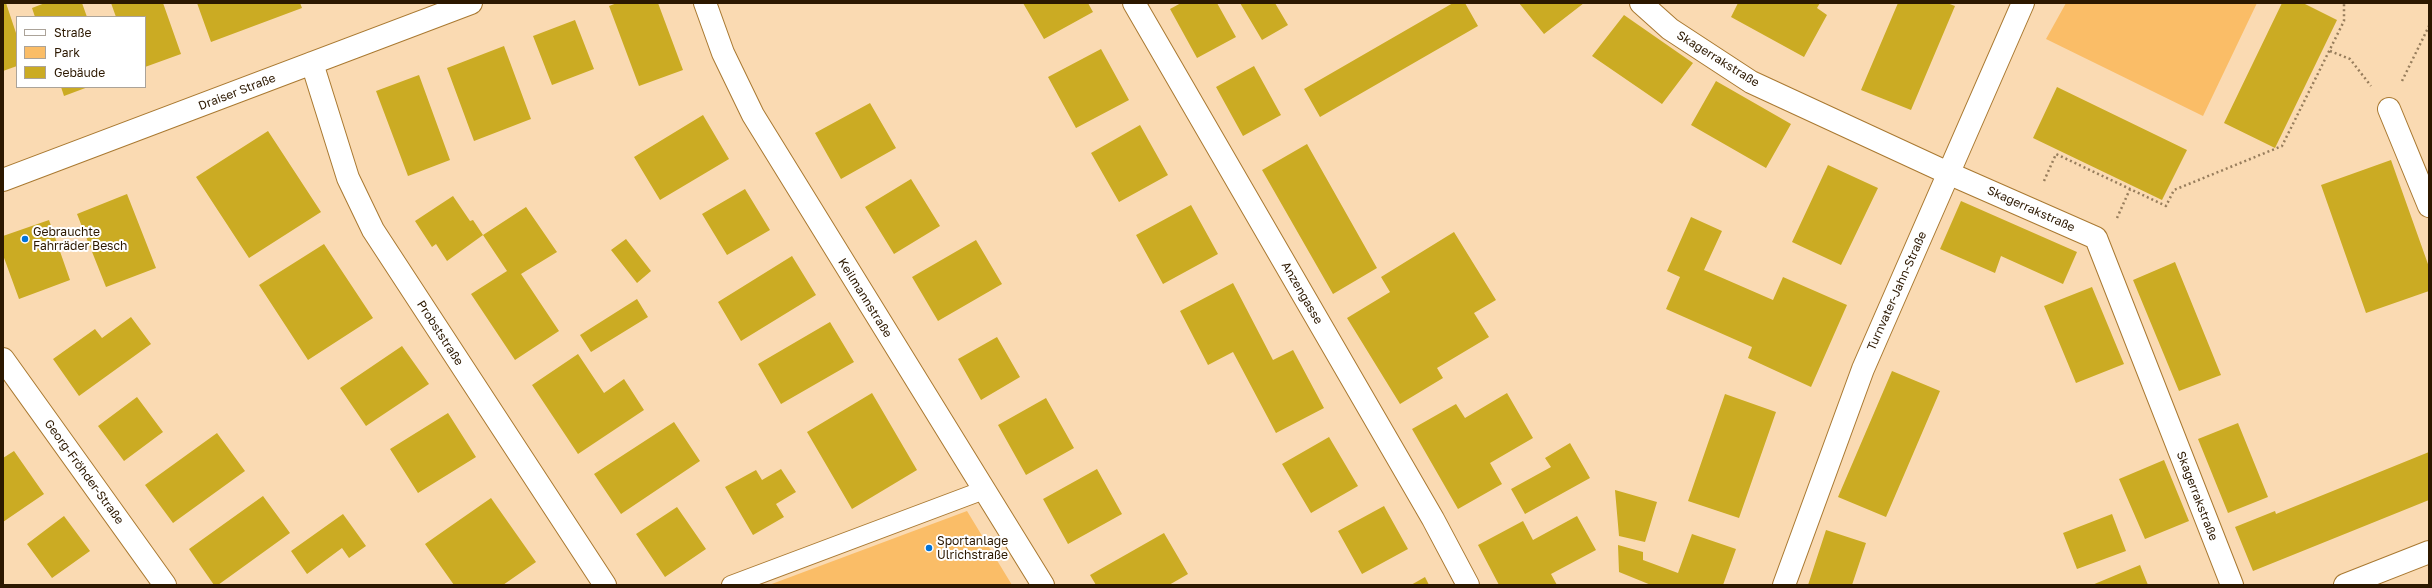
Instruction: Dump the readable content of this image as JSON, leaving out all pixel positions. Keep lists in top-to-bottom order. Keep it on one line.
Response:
{"streets":{"street":["Skagerrakstraße","Draiser Straße","Turnvater-Jahn-Straße","Anzengasse","Keilmannstraße","Probststraße","Georg-Fröhder-Straße"]},"crossings":[["Skagerrakstraße","Turnvater-Jahn-Straße"],["Draiser Straße","Probststraße"]],"places":["Gebrauchte Fahrräder Besch","Sportanlage Ulrichstraße"],"legend":["Straße","Park","Gebäude"]}
